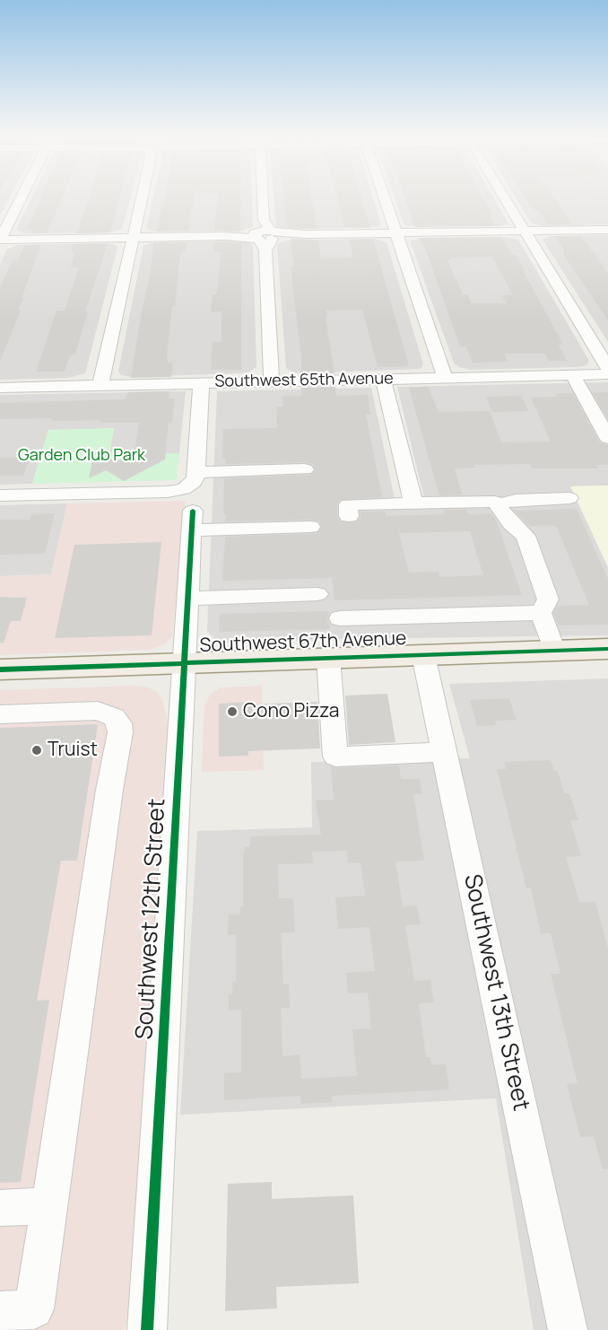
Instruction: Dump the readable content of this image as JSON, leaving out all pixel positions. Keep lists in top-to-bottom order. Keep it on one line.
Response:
{"streets":{"main road":["Southwest 67th Avenue"],"street":["Southwest 65th Avenue","Southwest 12th Street","Southwest 13th Street"]},"crossings":[["Southwest 65th Avenue","Southwest 12th Street"],["Southwest 67th Avenue","Southwest 12th Street"],["Southwest 67th Avenue","Southwest 13th Street"]],"parks":["Garden Club Park"],"places":["Cono Pizza","Truist"]}
